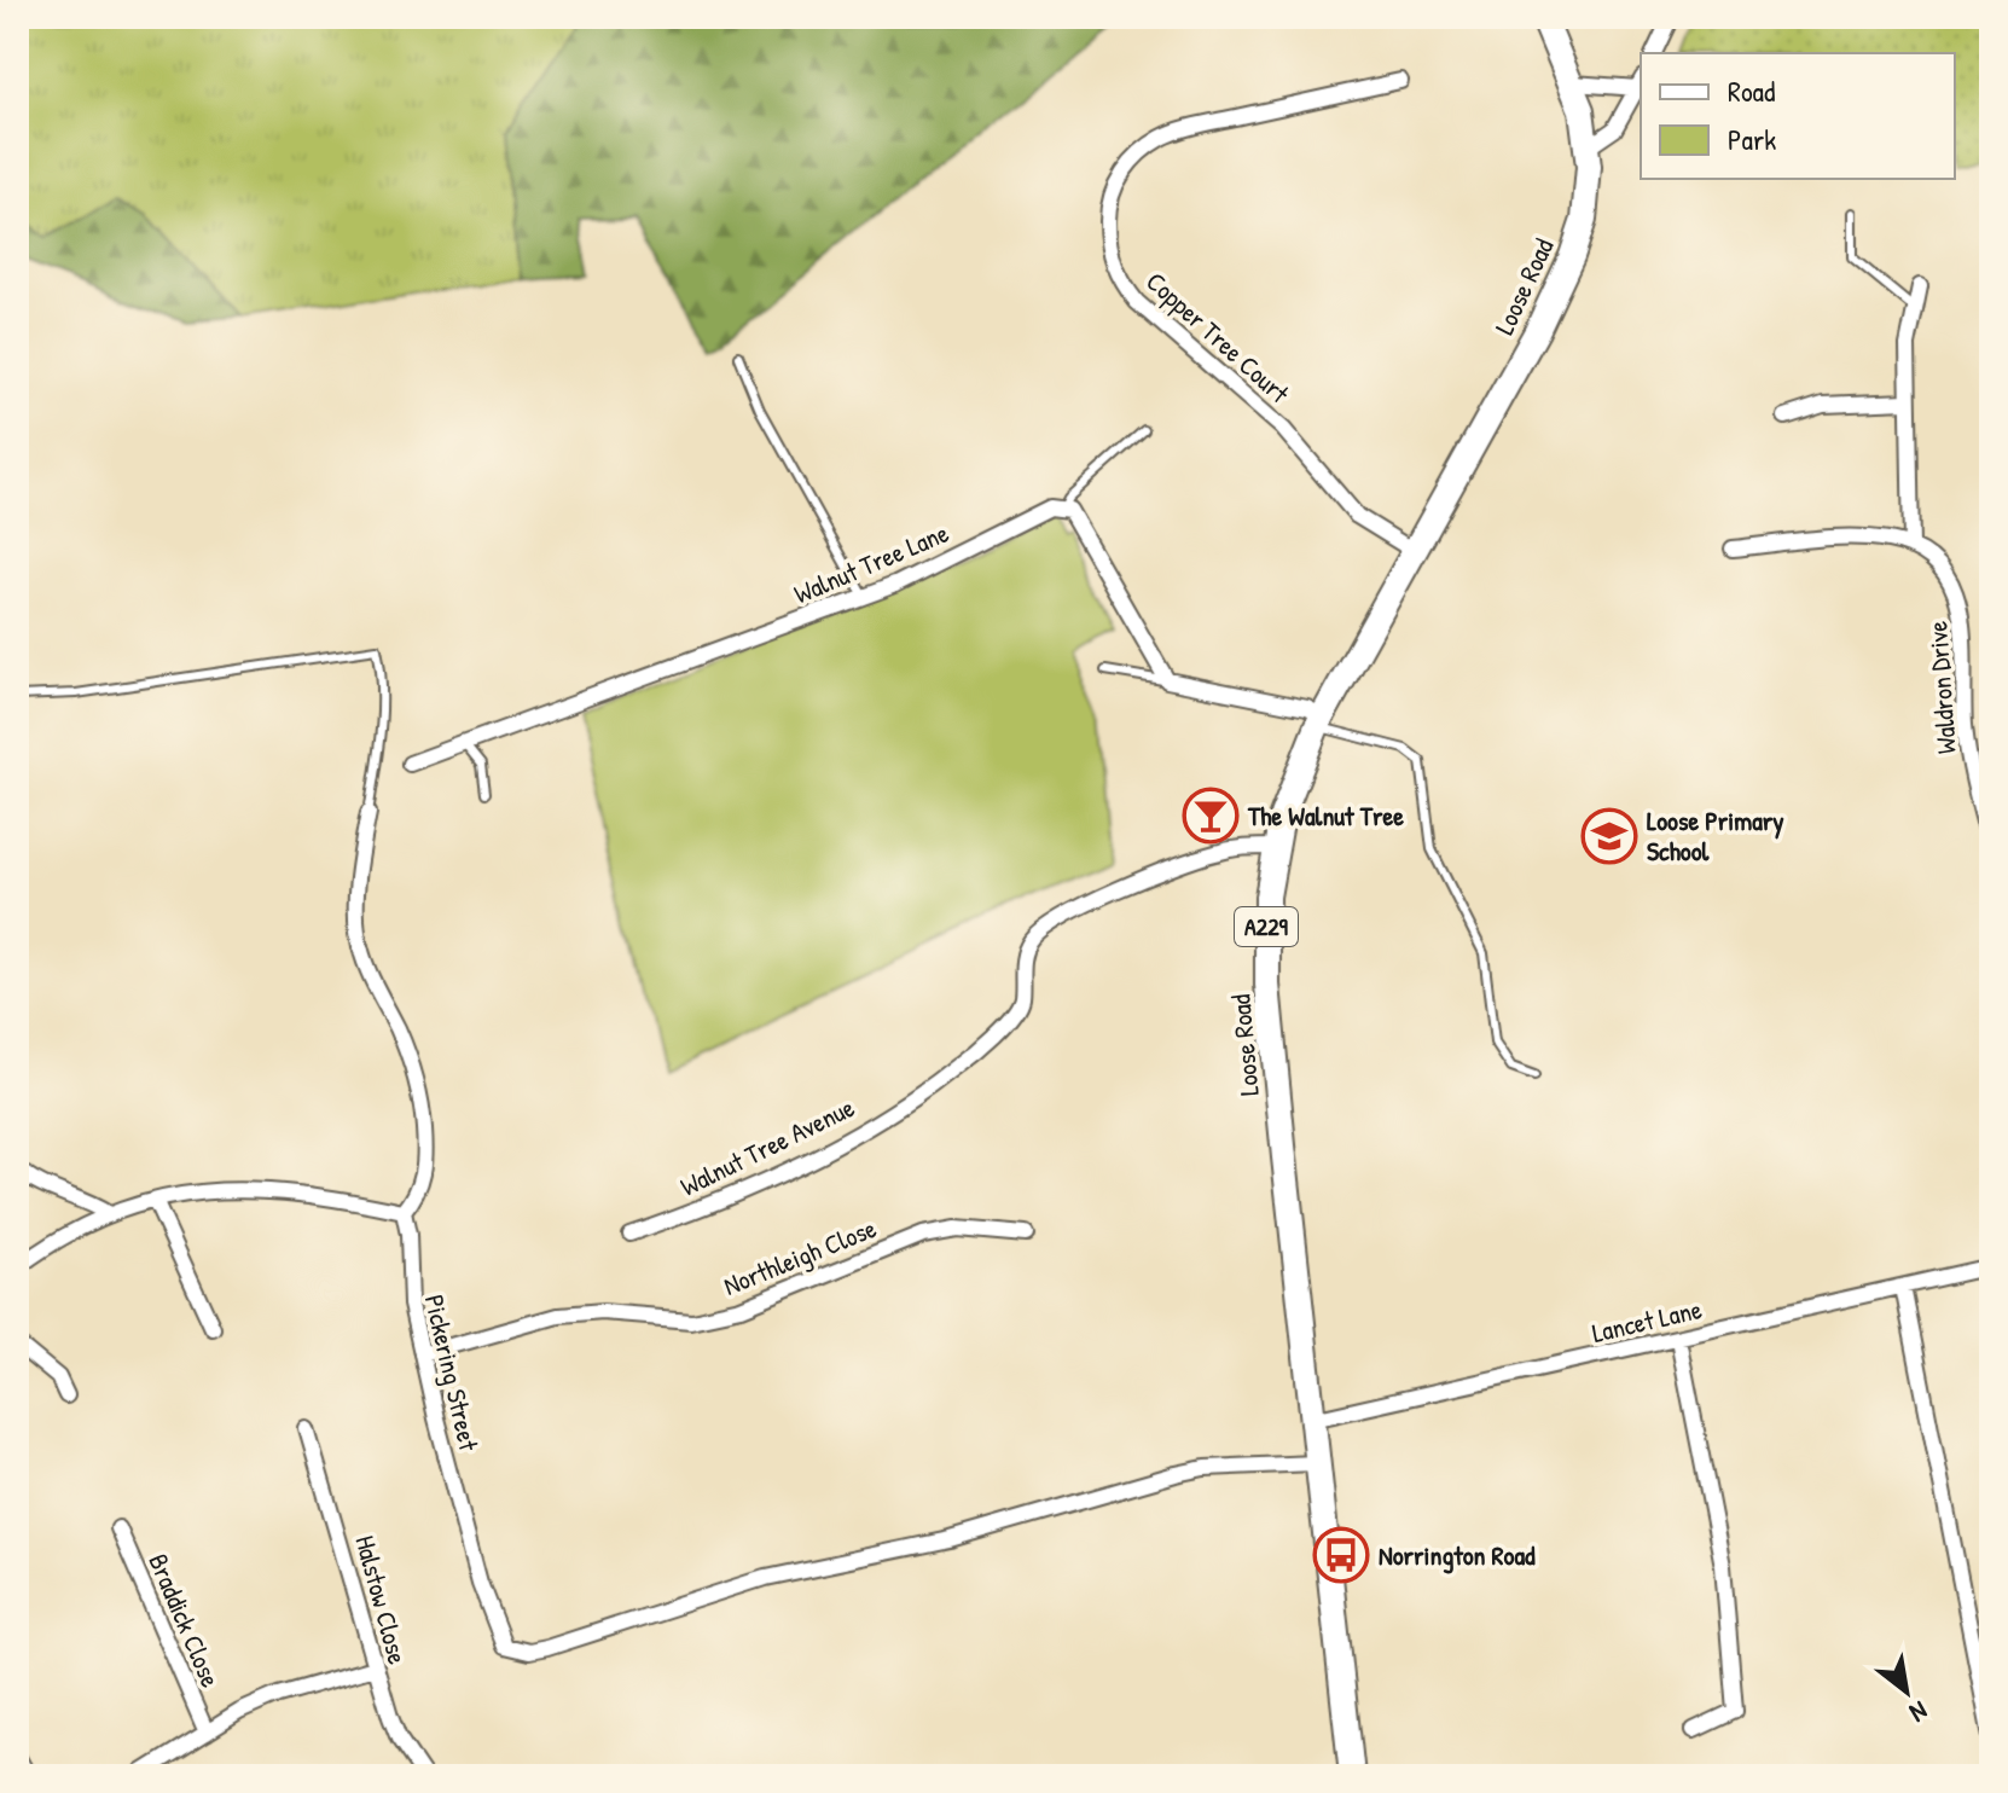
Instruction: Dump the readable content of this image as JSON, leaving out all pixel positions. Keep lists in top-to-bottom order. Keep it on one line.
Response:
{"streets":{"highway":["Loose Road","A229"],"street":["Copper Tree Court","Walnut Tree Lane","Waldron Drive","Walnut Tree Avenue","Northleigh Close","Lancet Lane","Pickering Street","Halstow Close","Braddick Close"]},"crossings":[["Loose Road","Copper Tree Court"],["Loose Road","A229"],["Loose Road","Walnut Tree Avenue"],["Loose Road","Lancet Lane"],["Loose Road","Pickering Street"],["Northleigh Close","Pickering Street"]],"places":{"bar":["The Walnut Tree"],"school or university":["Loose Primary School"],"bus stop":["Norrington Road"]},"legend":["Road","Park"],"north":"bottom right"}
